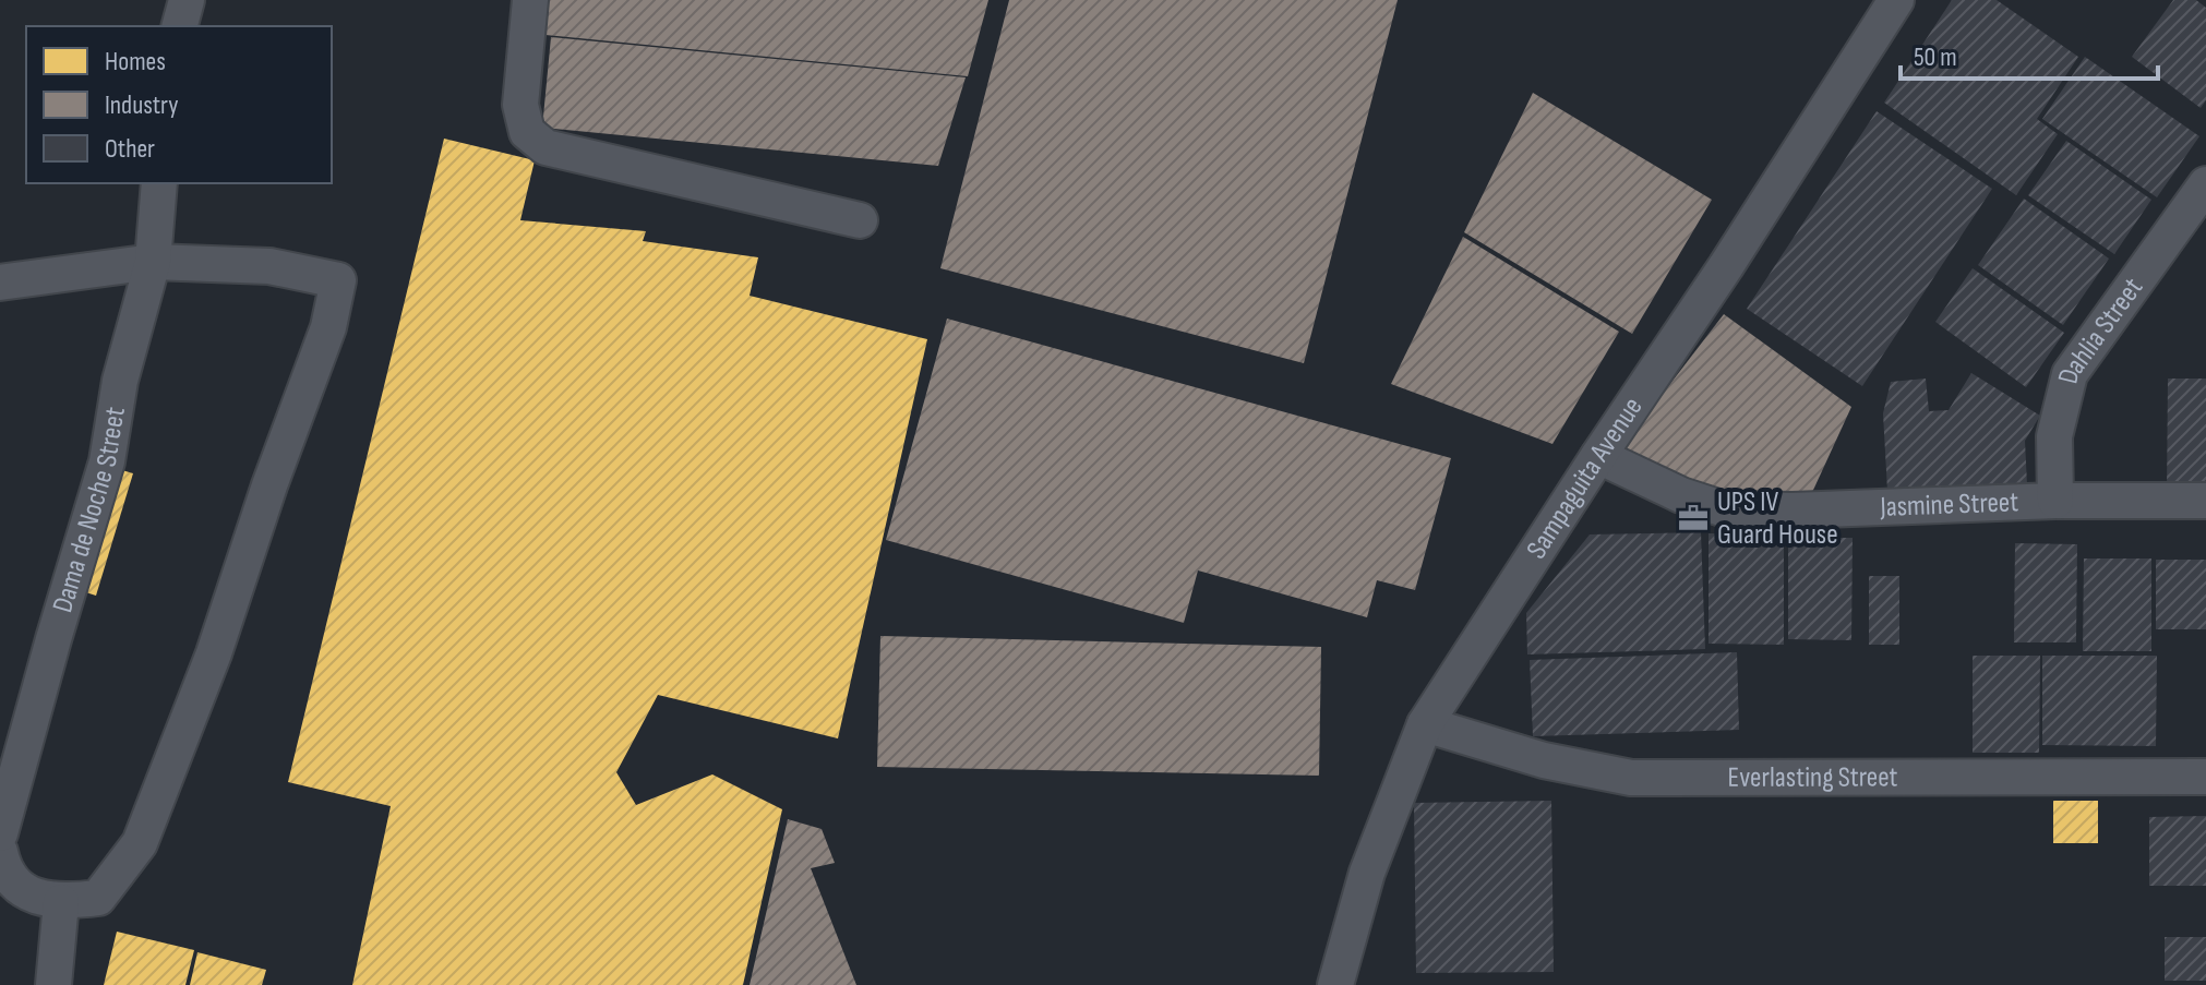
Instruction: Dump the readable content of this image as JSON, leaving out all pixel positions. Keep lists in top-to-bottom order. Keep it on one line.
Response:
{"streets":{"street":["Dahlia Street","Sampaguita Avenue","Jasmine Street","Dama de Noche Street","Everlasting Street"]},"crossings":[["Dahlia Street","Jasmine Street"],["Sampaguita Avenue","Jasmine Street"],["Sampaguita Avenue","Everlasting Street"]],"places":{"office":["UPS IV Guard House"]},"legend":["Homes","Industry","Other"],"scale_bar":"50 m"}
